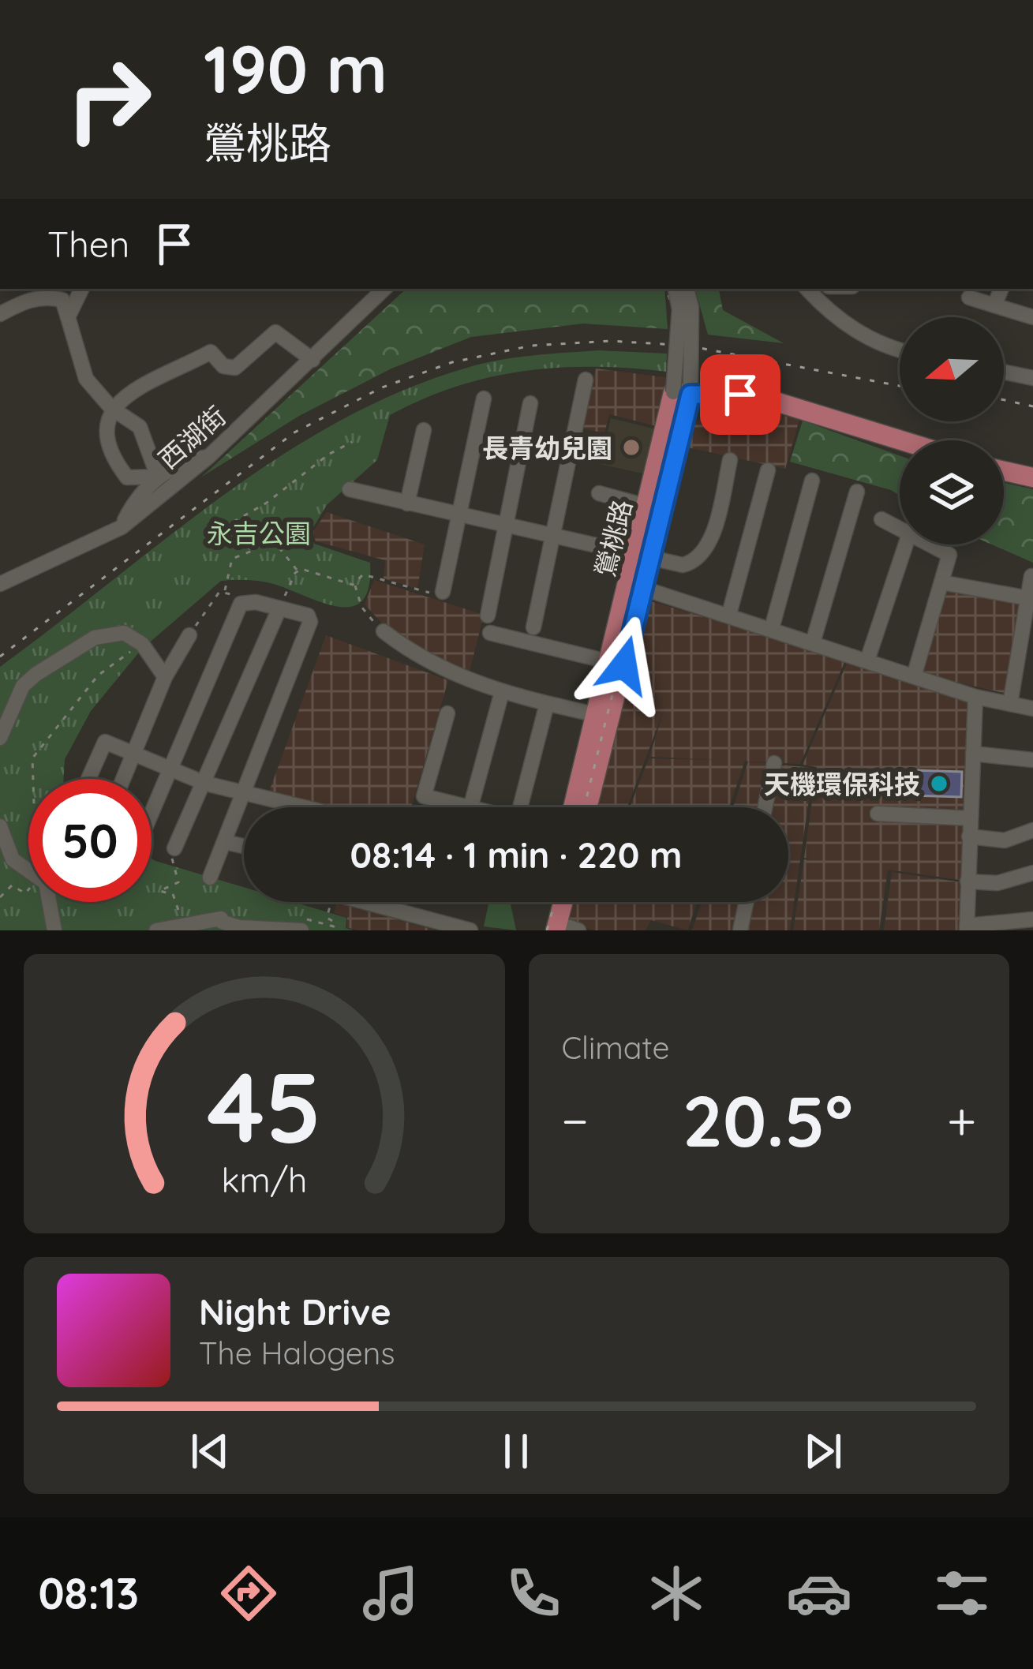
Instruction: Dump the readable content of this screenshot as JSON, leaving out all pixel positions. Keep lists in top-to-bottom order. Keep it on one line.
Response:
{"streets":{"main road":["鶯桃路"],"street":["西湖街"]},"parks":["永吉公園"],"places":["長青幼兒園","天機環保科技"],"north":"left","page":{"turn":["190 m","鶯桃路"],"then":"Then","limit":"50","trip":"08:14 · 1 min · 220 m","tile":"Climate","heat":["−","20.5°","+"],"song":["Night Drive","The Halogens"],"tabs":"08:13","gauge":["45","km/h"]}}
